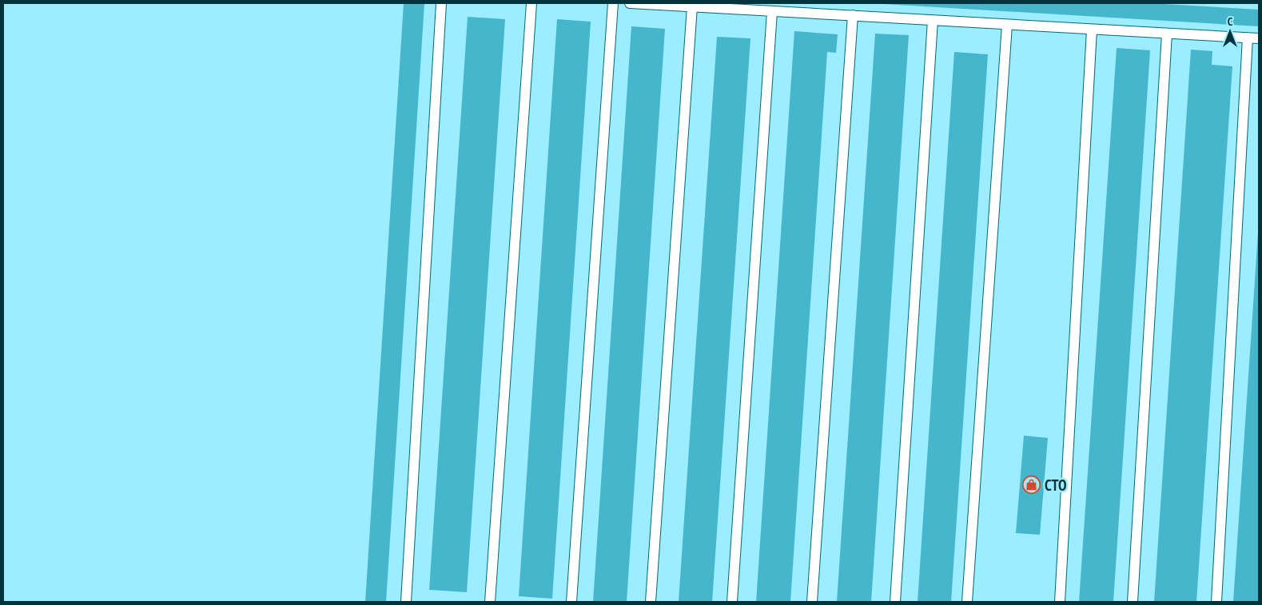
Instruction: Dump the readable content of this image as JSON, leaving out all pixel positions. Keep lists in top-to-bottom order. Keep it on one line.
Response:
{"places":{"shop":["СТО"]},"north":"top"}
